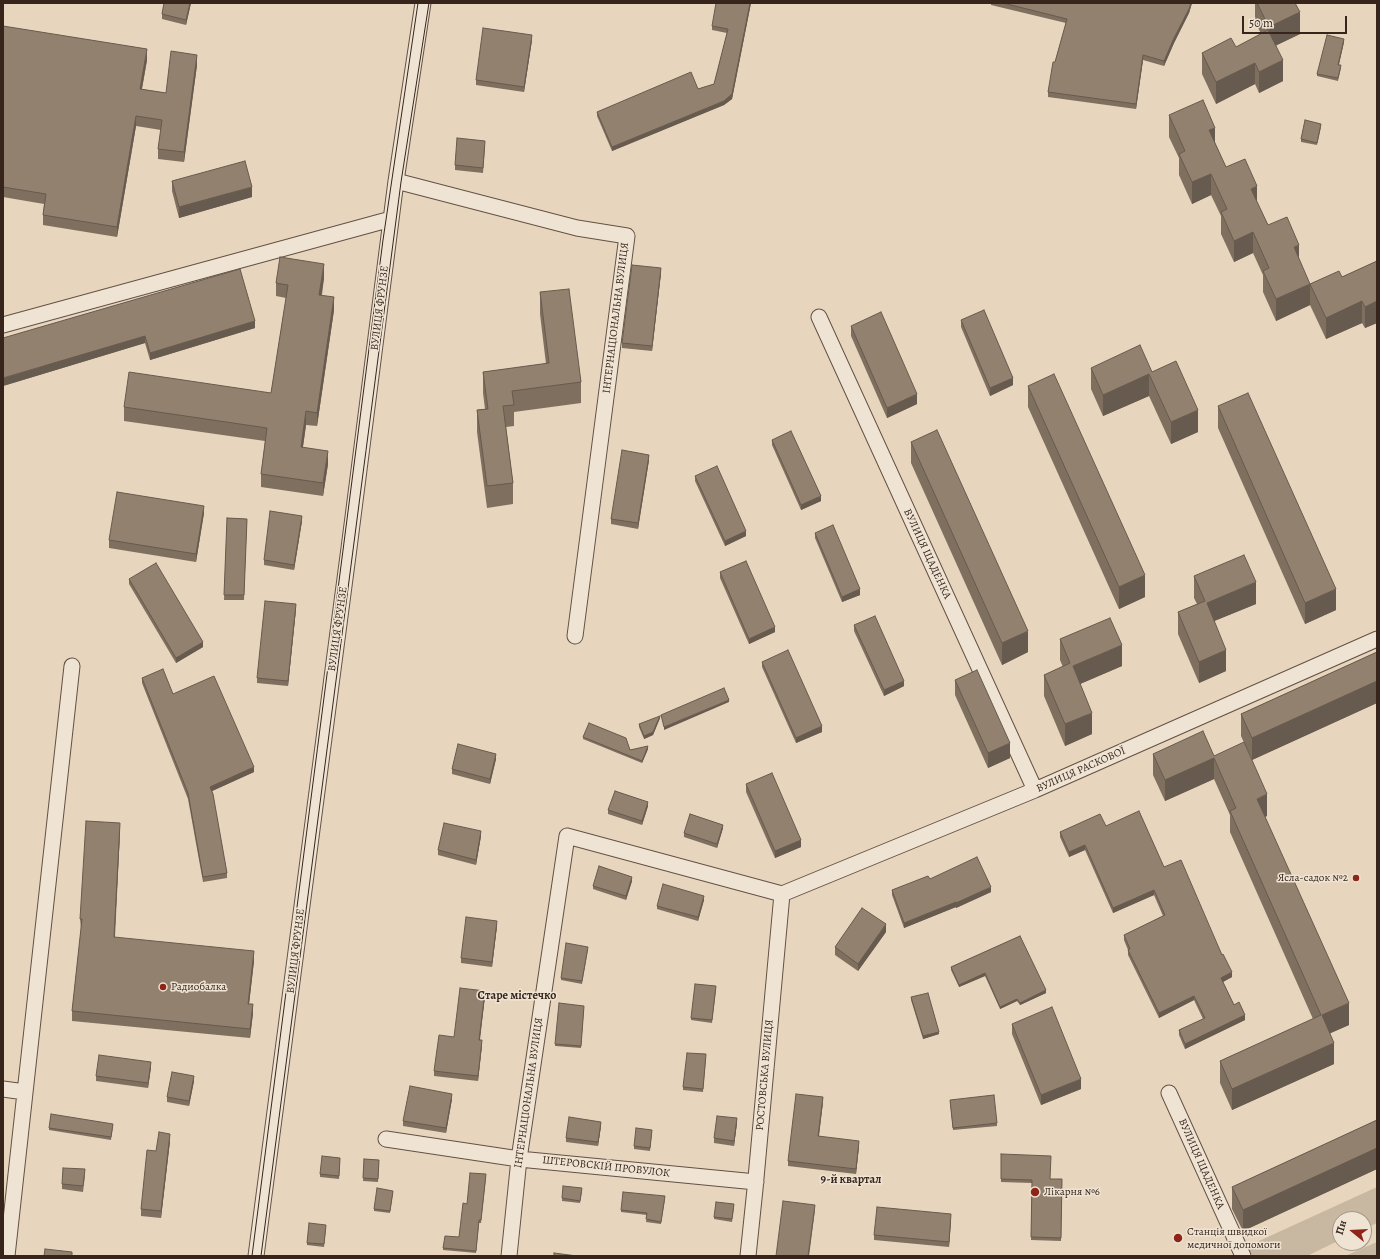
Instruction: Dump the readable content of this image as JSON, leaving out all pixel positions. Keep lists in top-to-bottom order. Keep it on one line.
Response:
{"streets":{"street":["ВУЛИЦЯ ФРУНЗЕ","ІНТЕРНАЦІОНАЛЬНА ВУЛИЦЯ","ВУЛИЦЯ ЩАДЕНКА","ВУЛИЦЯ РАСКОВОЇ","РОСТОВСЬКА ВУЛИЦЯ","ШТЕРОВСКІЙ ПРОВУЛОК"]},"crossings":[["ВУЛИЦЯ ФРУНЗЕ","ІНТЕРНАЦІОНАЛЬНА ВУЛИЦЯ"],["ІНТЕРНАЦІОНАЛЬНА ВУЛИЦЯ","ВУЛИЦЯ РАСКОВОЇ"],["ІНТЕРНАЦІОНАЛЬНА ВУЛИЦЯ","РОСТОВСЬКА ВУЛИЦЯ"],["ІНТЕРНАЦІОНАЛЬНА ВУЛИЦЯ","ШТЕРОВСКІЙ ПРОВУЛОК"],["ВУЛИЦЯ ЩАДЕНКА","ВУЛИЦЯ РАСКОВОЇ"],["ВУЛИЦЯ РАСКОВОЇ","РОСТОВСЬКА ВУЛИЦЯ"],["РОСТОВСЬКА ВУЛИЦЯ","ШТЕРОВСКІЙ ПРОВУЛОК"]],"districts":["Старе містечко","9-й квартал"],"places":["Ясла-садок №2","Радиобалка","Лікарня №6","Станція швидкої медичної допомоги"],"scale_bar":"50 m","north":"left"}
